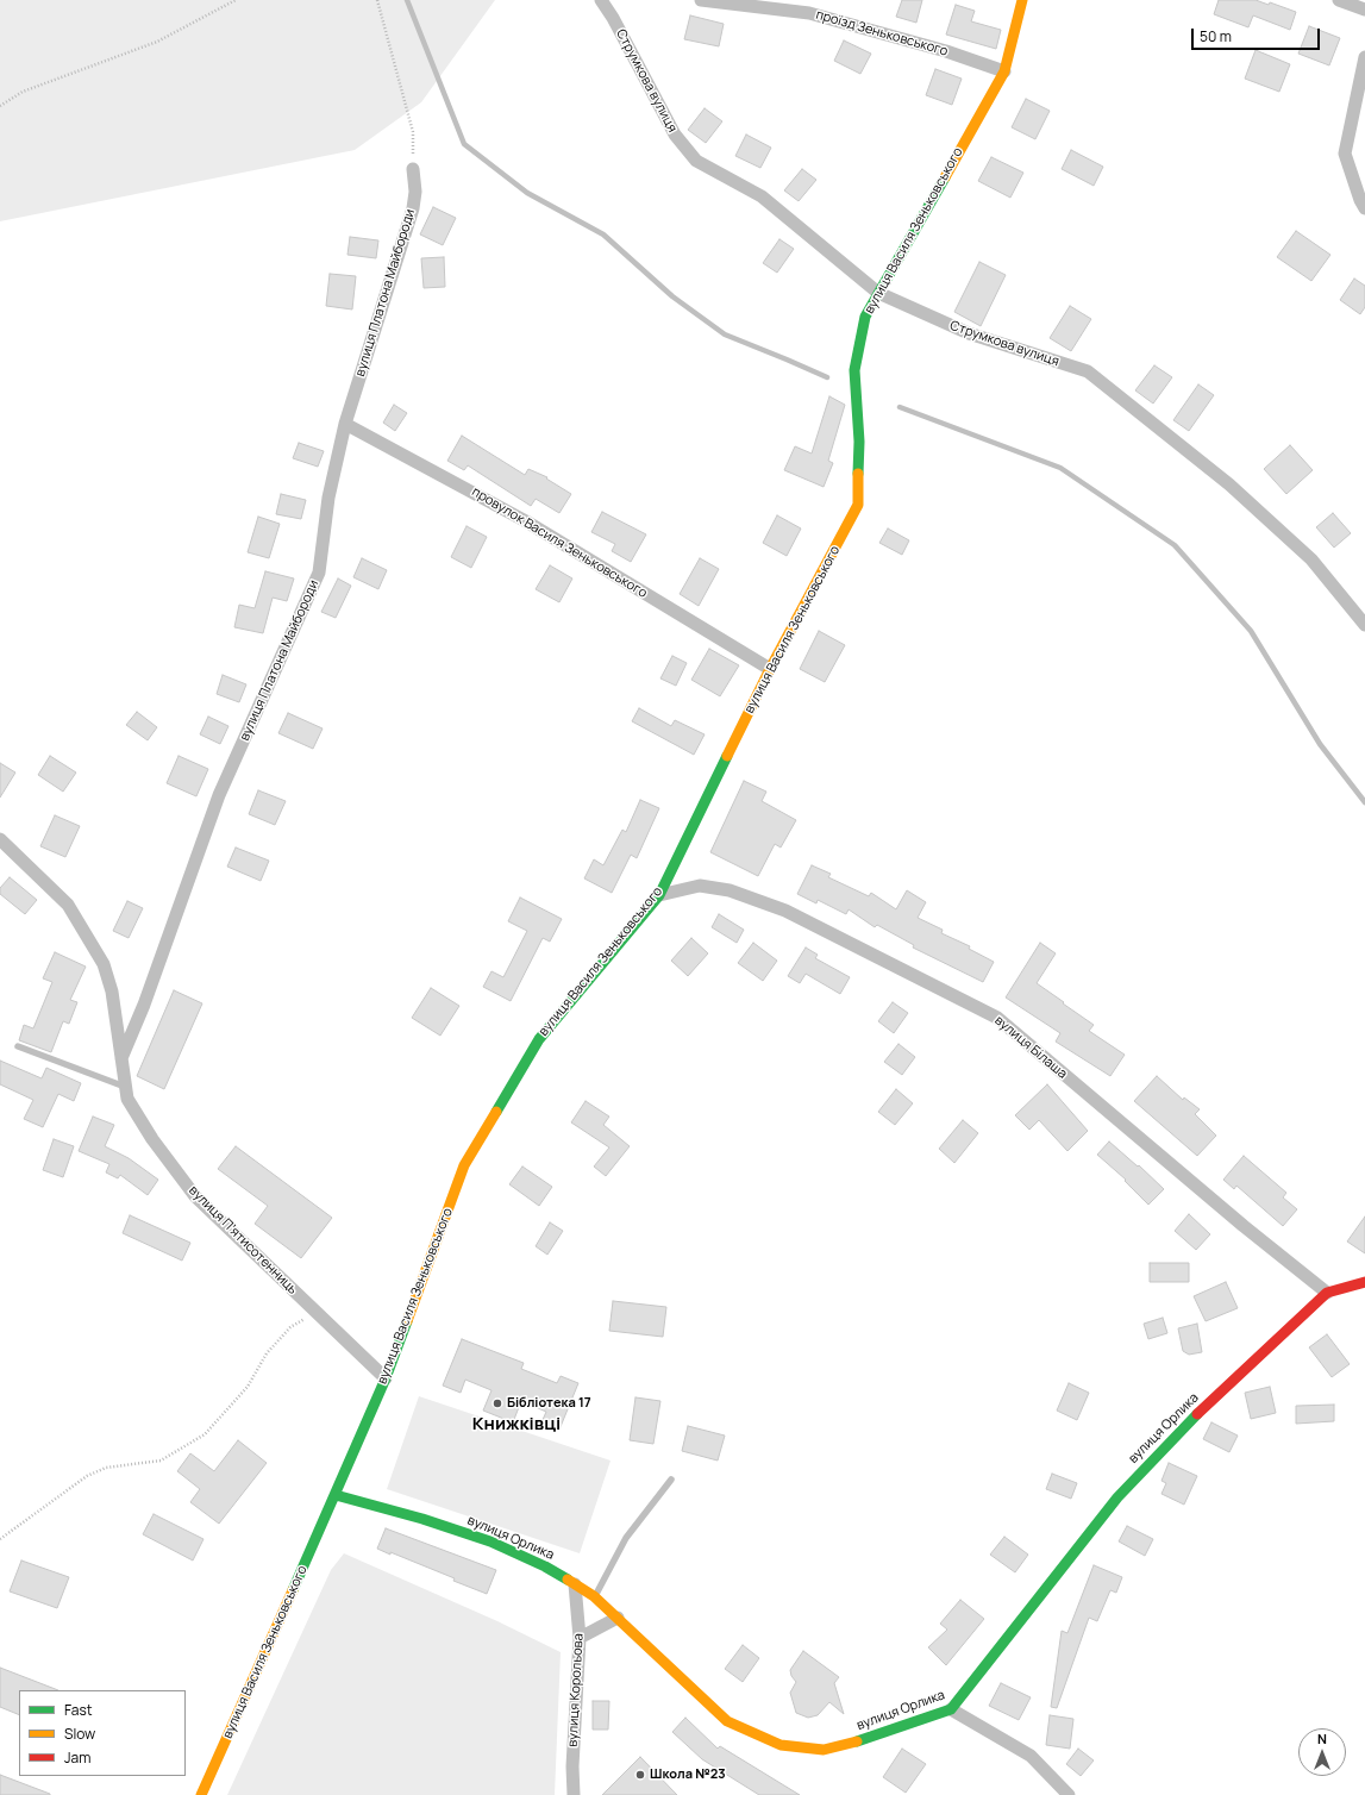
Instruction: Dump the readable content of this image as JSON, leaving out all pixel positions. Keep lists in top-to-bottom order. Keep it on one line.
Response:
{"streets":{"street":["проїзд Зеньковського","Струмкова вулиця","вулиця Василя Зеньковського","вулиця Платона Майбороди","провулок Василя Зеньковського","вулиця Білаша","вулиця Пʼятисотенниць","вулиця Орлика","вулиця Корольова"]},"crossings":[["проїзд Зеньковського","вулиця Василя Зеньковського"],["Струмкова вулиця","вулиця Василя Зеньковського"],["вулиця Василя Зеньковського","провулок Василя Зеньковського"],["вулиця Василя Зеньковського","вулиця Білаша"],["вулиця Василя Зеньковського","вулиця Пʼятисотенниць"],["вулиця Василя Зеньковського","вулиця Орлика"],["вулиця Платона Майбороди","провулок Василя Зеньковського"],["вулиця Платона Майбороди","вулиця Пʼятисотенниць"],["вулиця Білаша","вулиця Орлика"],["вулиця Орлика","вулиця Корольова"]],"districts":["Книжківці"],"places":["Бібліотека 17","Школа №23"],"legend":["Fast","Slow","Jam"],"scale_bar":"50 m","north":"top"}
